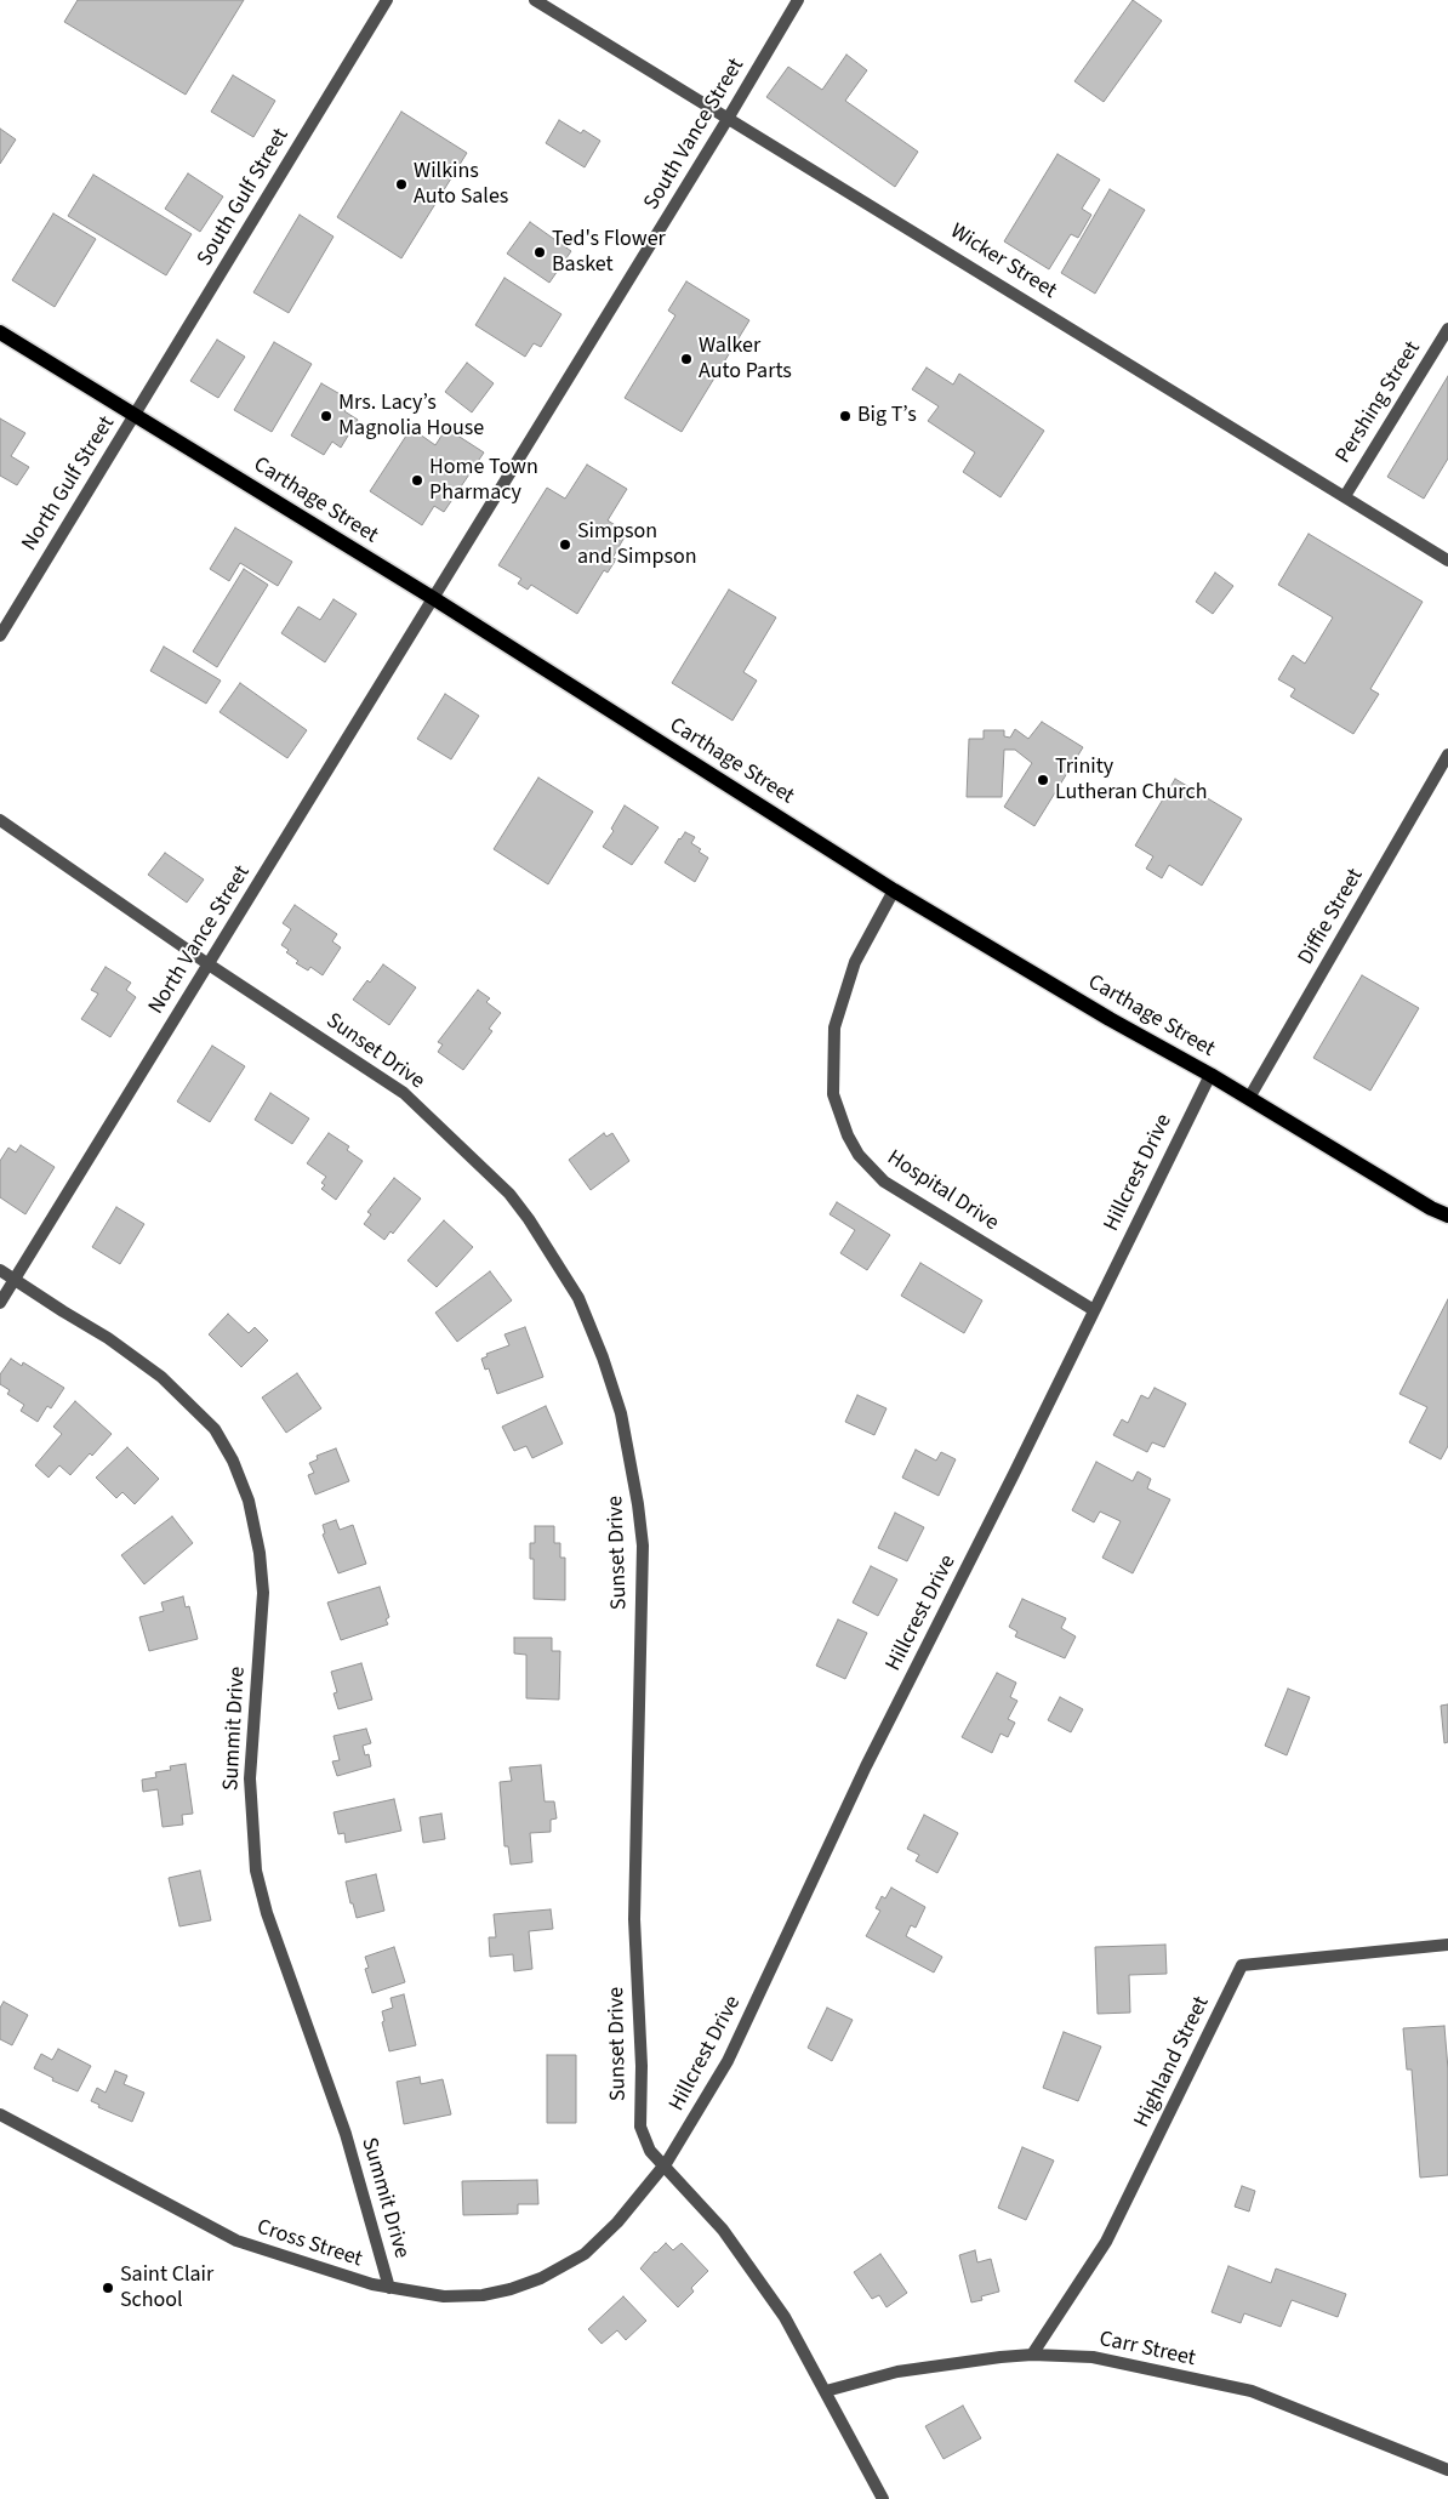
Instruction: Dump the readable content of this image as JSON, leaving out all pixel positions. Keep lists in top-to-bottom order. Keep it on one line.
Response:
{"streets":{"main road":["Carthage Street"],"street":["South Vance Street","South Gulf Street","Wicker Street","Pershing Street","North Gulf Street","Diffie Street","North Vance Street","Sunset Drive","Hillcrest Drive","Hospital Drive","Summit Drive","Highland Street","Cross Street","Carr Street"]},"crossings":[["South Vance Street","Wicker Street"],["South Vance Street","Carthage Street"],["South Vance Street","North Vance Street"],["South Gulf Street","North Gulf Street"],["South Gulf Street","Carthage Street"],["Wicker Street","Pershing Street"],["North Gulf Street","Carthage Street"],["Carthage Street","Diffie Street"],["Carthage Street","North Vance Street"],["Carthage Street","Hillcrest Drive"],["Carthage Street","Hospital Drive"],["North Vance Street","Sunset Drive"],["North Vance Street","Summit Drive"],["Sunset Drive","Hillcrest Drive"],["Sunset Drive","Cross Street"],["Sunset Drive","Carr Street"],["Hillcrest Drive","Hospital Drive"],["Hillcrest Drive","Cross Street"],["Summit Drive","Cross Street"],["Highland Street","Carr Street"]],"places":["Wilkins Auto Sales","Ted's Flower Basket","Walker Auto Parts","Mrs. Lacy’s Magnolia House","Big T’s","Home Town Pharmacy","Simpson and Simpson","Trinity Lutheran Church","Saint Clair School"]}
